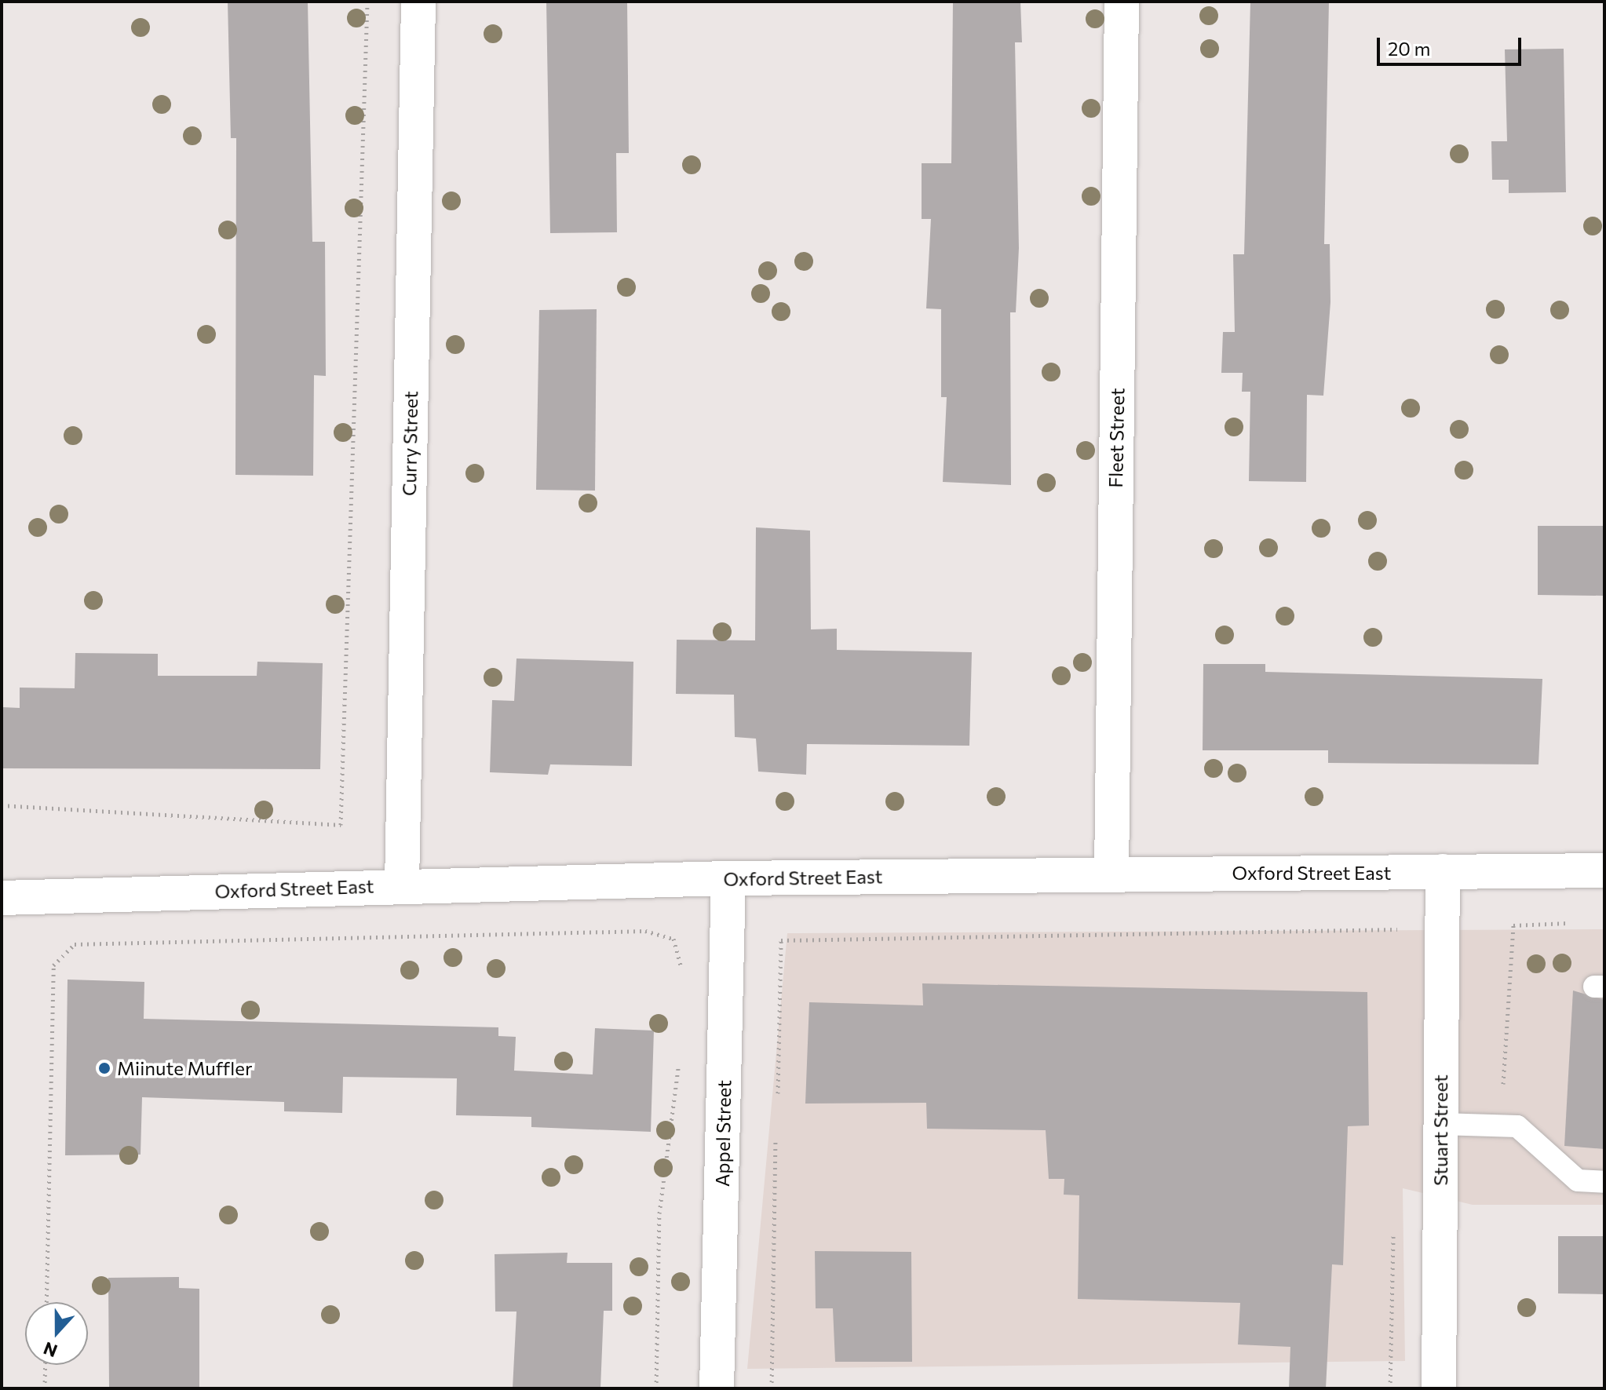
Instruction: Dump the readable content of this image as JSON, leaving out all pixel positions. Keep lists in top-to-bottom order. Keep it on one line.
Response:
{"streets":{"street":["Fleet Street","Curry Street","Oxford Street East","Stuart Street","Appel Street"]},"crossings":[["Fleet Street","Oxford Street East"],["Curry Street","Oxford Street East"],["Oxford Street East","Stuart Street"],["Oxford Street East","Appel Street"]],"places":["Miinute Muffler"],"scale_bar":"20 m","north":"bottom"}
